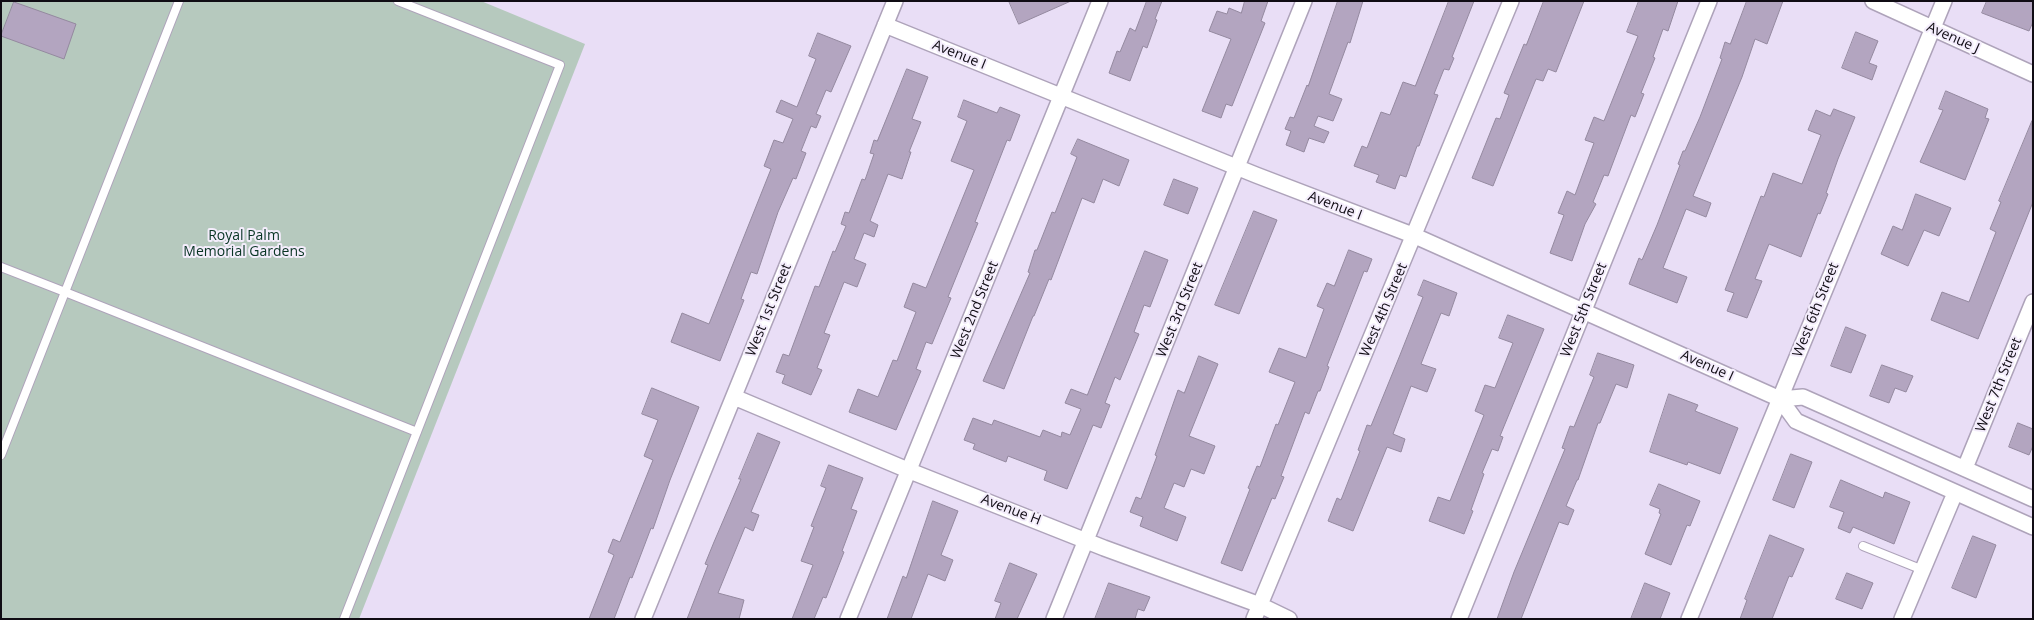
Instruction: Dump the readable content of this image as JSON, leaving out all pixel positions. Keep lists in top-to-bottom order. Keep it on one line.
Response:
{"streets":{"street":["Avenue J","Avenue I","West 1st Street","West 2nd Street","West 3rd Street","West 4th Street","West 5th Street","West 6th Street","West 7th Street","Avenue H"]},"crossings":[["Avenue J","West 6th Street"],["Avenue I","West 1st Street"],["Avenue I","West 2nd Street"],["Avenue I","West 3rd Street"],["Avenue I","West 4th Street"],["Avenue I","West 5th Street"],["Avenue I","West 6th Street"],["Avenue I","West 7th Street"],["West 1st Street","Avenue H"],["West 2nd Street","Avenue H"],["West 3rd Street","Avenue H"],["West 4th Street","Avenue H"]],"parks":["Royal Palm Memorial Gardens"]}
